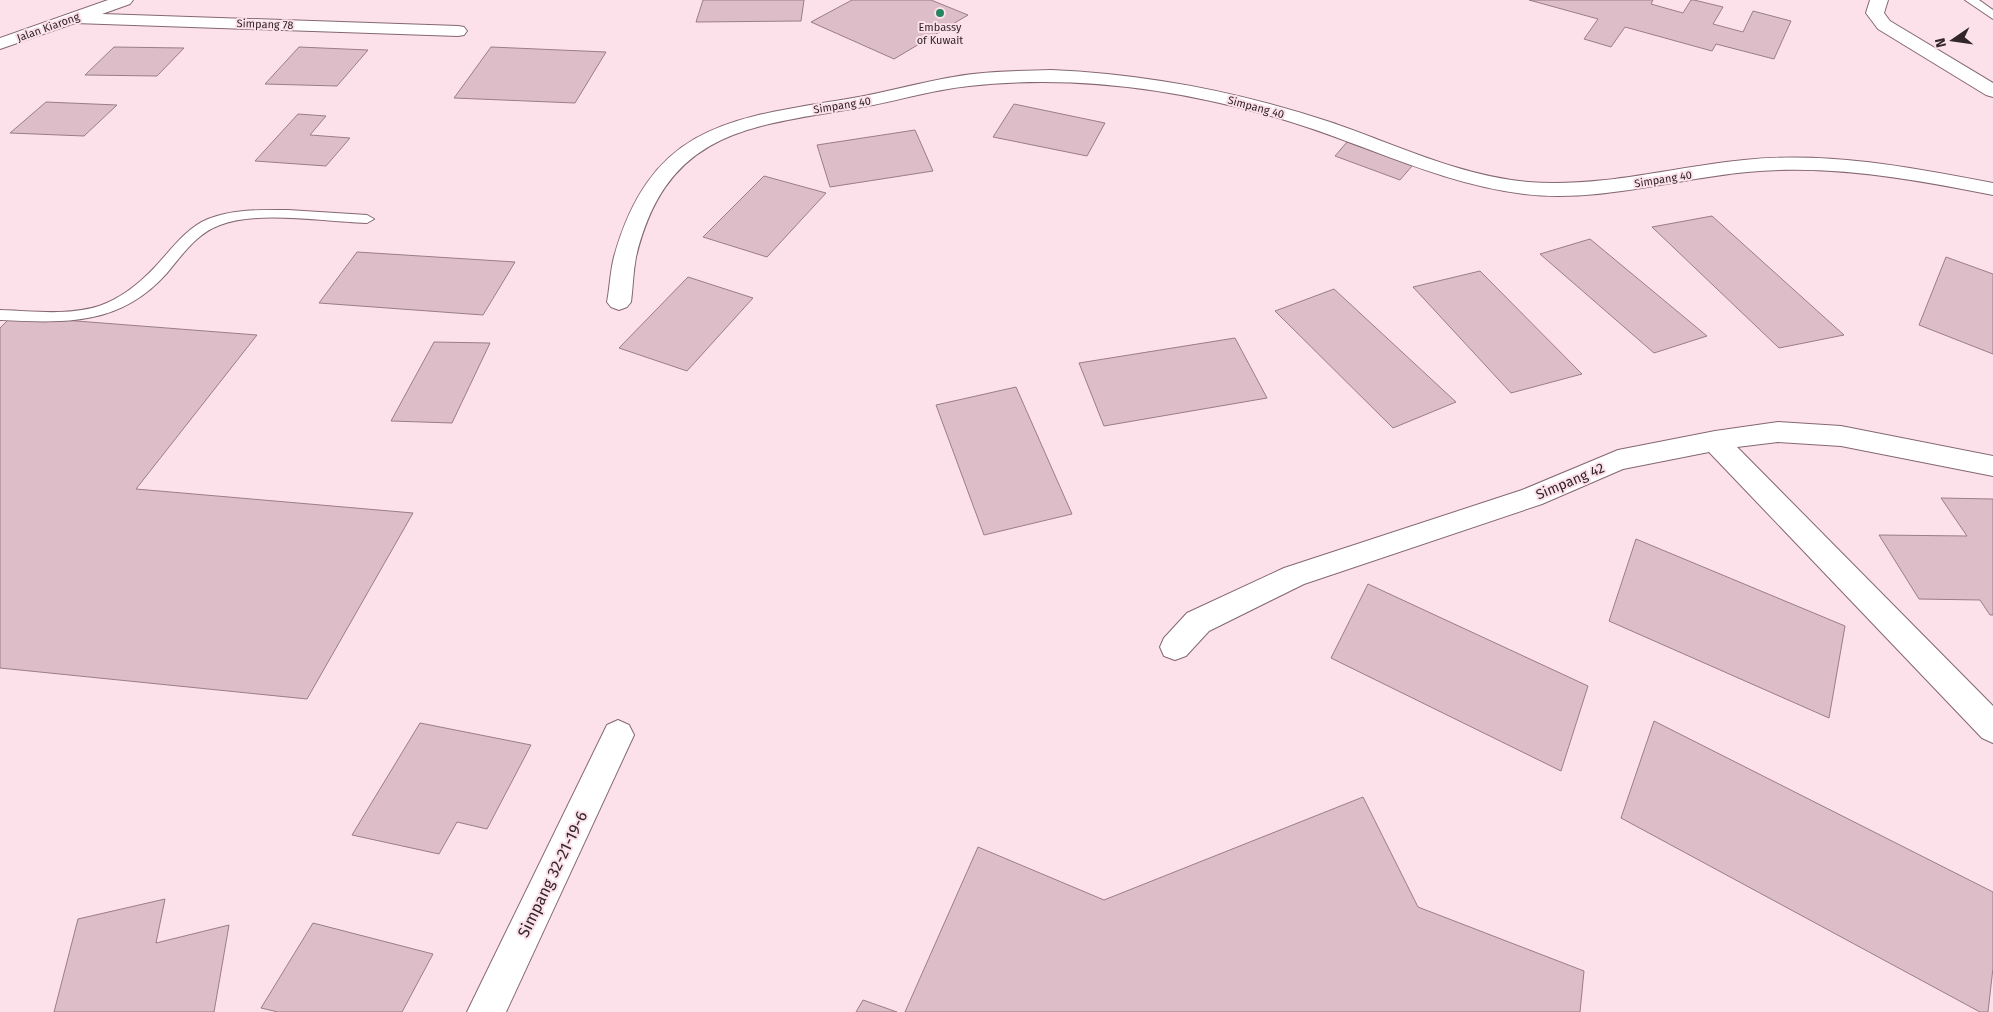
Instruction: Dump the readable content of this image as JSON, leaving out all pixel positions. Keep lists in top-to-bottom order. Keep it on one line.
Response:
{"streets":{"street":["Simpang 78","Jalan Kiarong","Simpang 40","Simpang 42","Simpang 32-21-19-6"]},"crossings":[["Simpang 78","Jalan Kiarong"]],"places":["Embassy of Kuwait"],"north":"left"}
